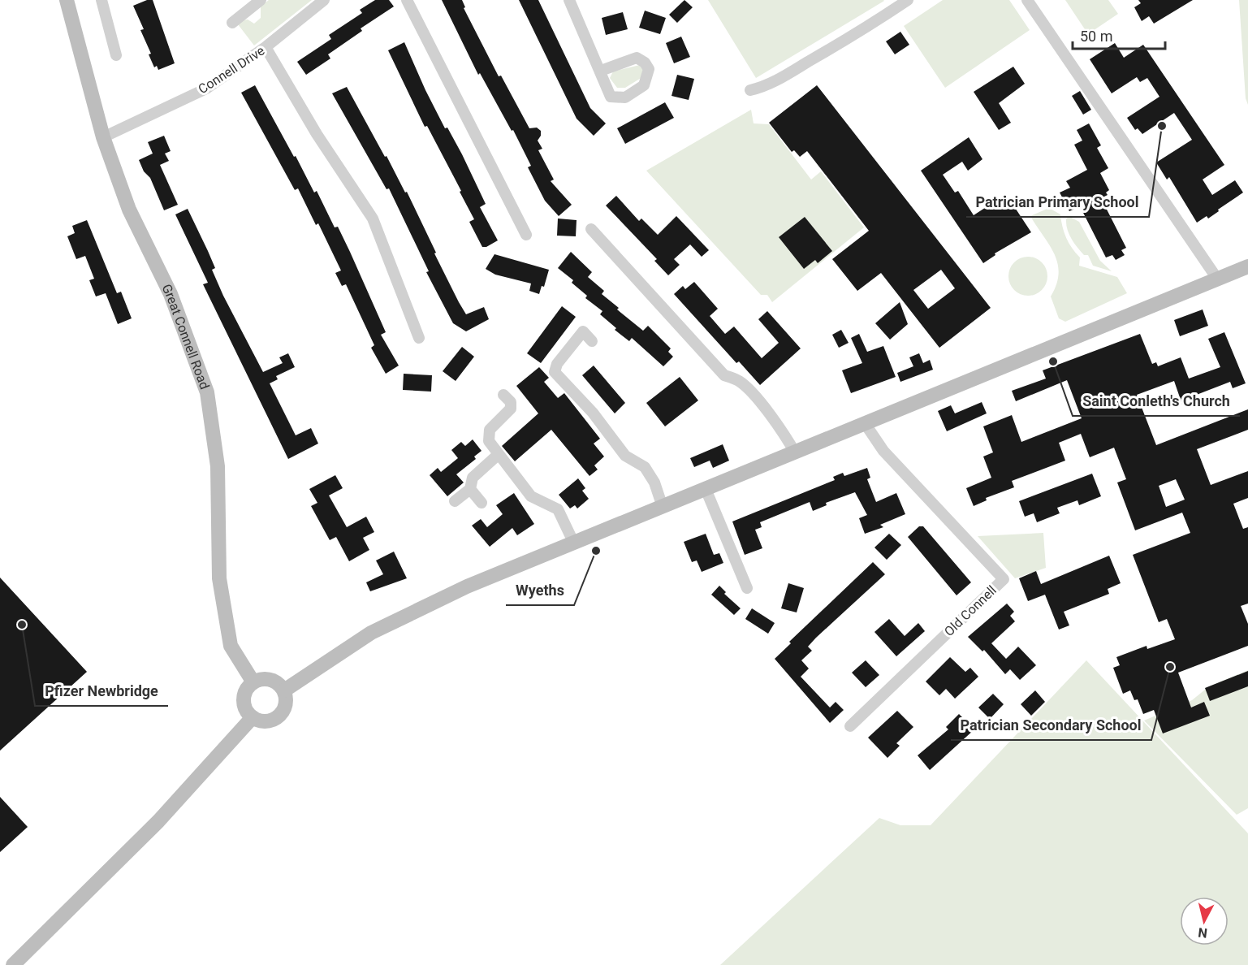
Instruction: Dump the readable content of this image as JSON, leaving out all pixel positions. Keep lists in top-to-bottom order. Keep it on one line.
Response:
{"streets":{"main road":["Great Connell Road"],"street":["Connell Drive","Old Connell"]},"crossings":[["Connell Drive","Great Connell Road"]],"places":["Patrician Primary School","Saint Conleth's Church","Wyeths","Pfizer Newbridge","Patrician Secondary School"],"scale_bar":"50 m","north":"bottom"}
